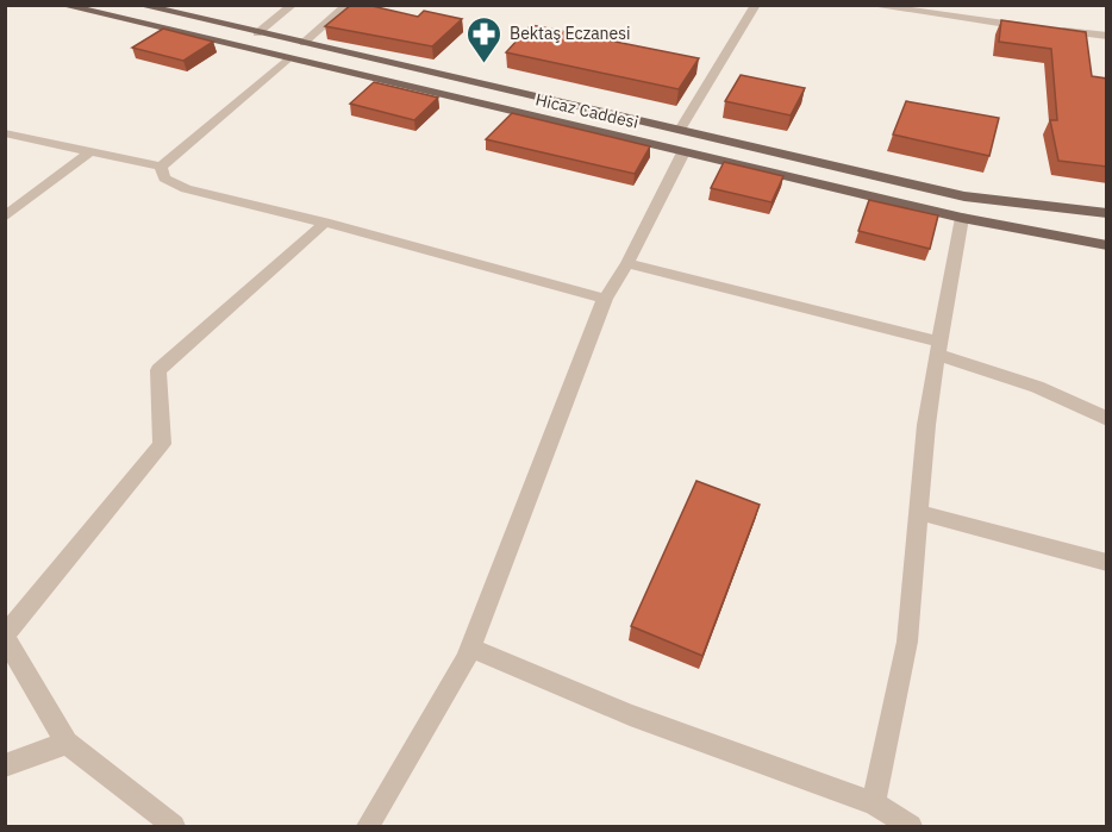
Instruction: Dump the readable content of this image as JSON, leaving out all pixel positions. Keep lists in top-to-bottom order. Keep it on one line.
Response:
{"streets":{"main road":["Hicaz Caddesi"]},"places":{"pharmacy":["Bektaş Eczanesi"]}}
